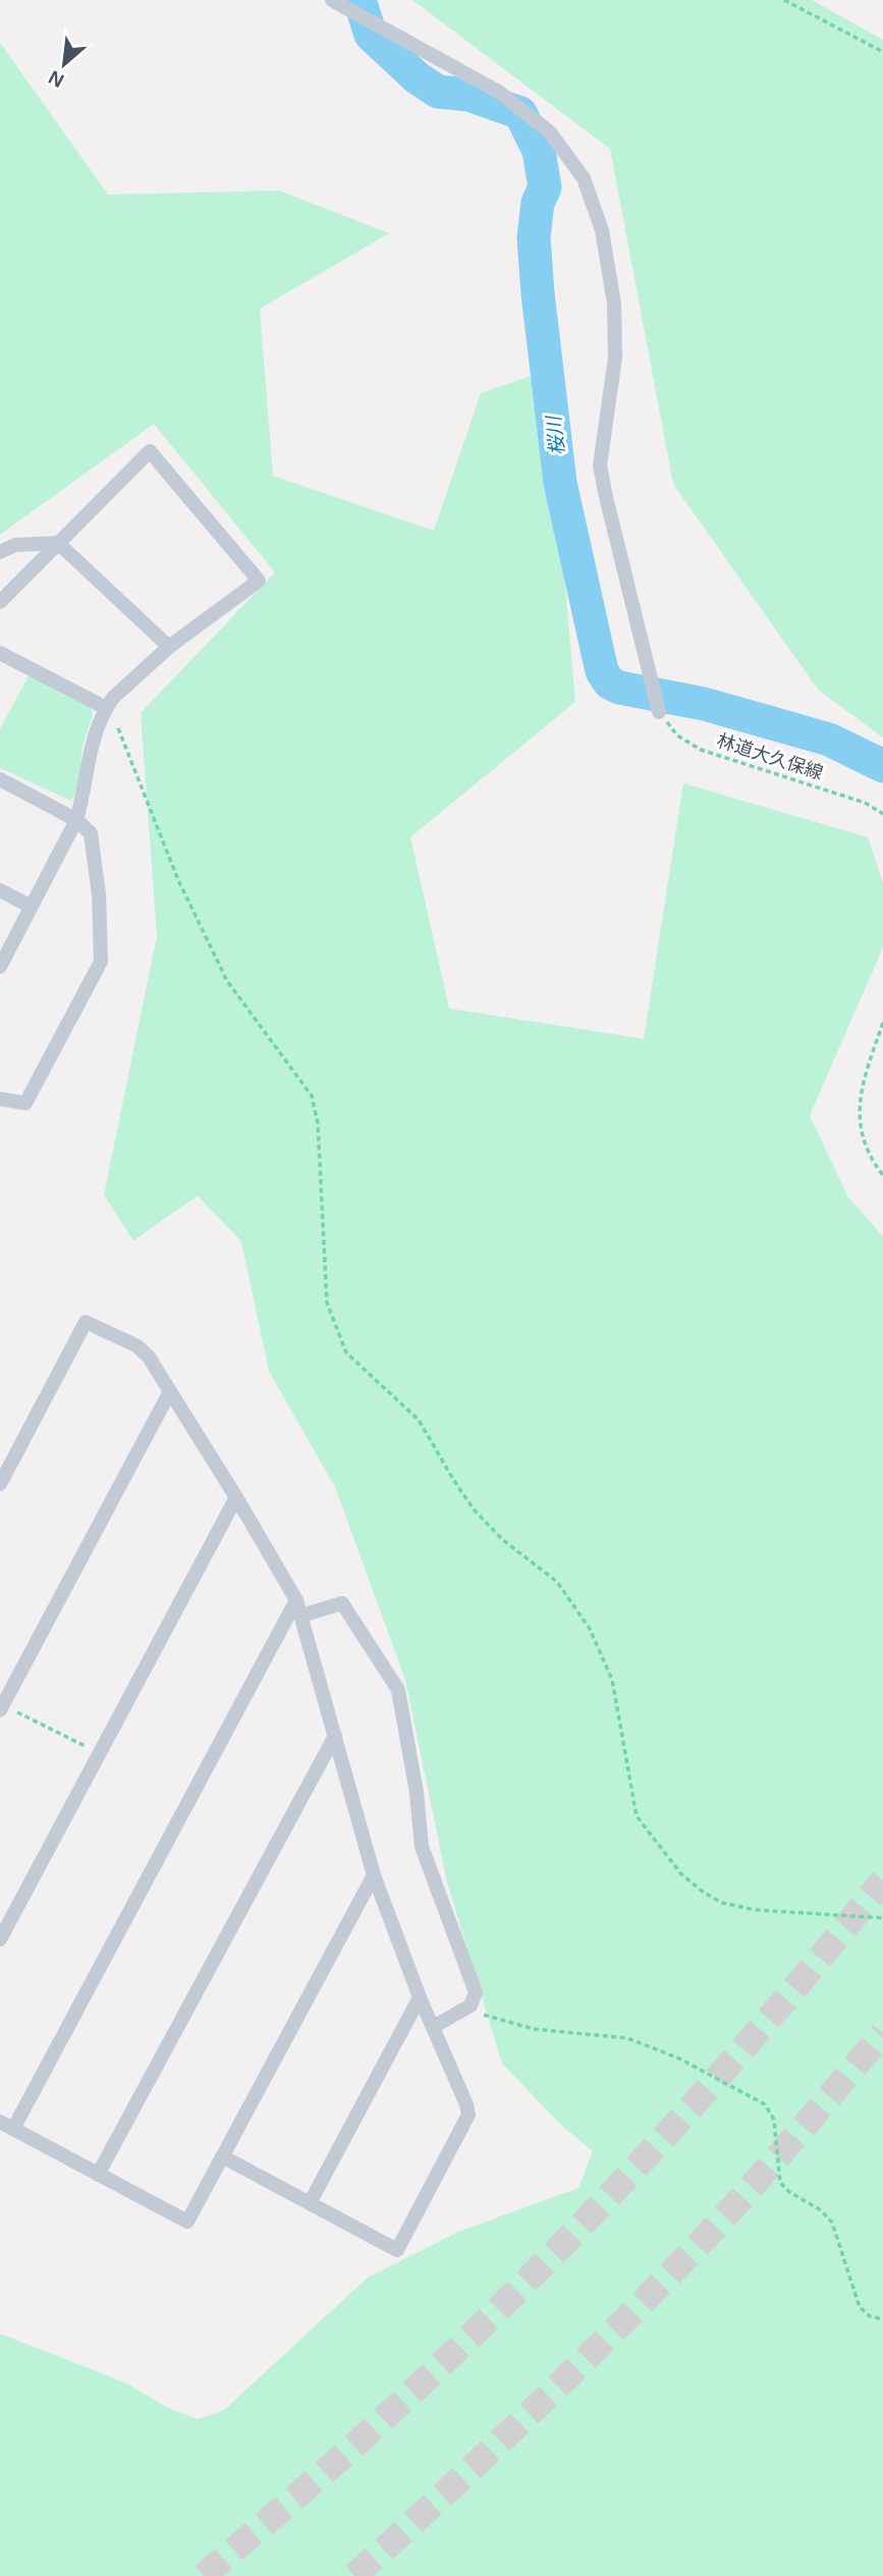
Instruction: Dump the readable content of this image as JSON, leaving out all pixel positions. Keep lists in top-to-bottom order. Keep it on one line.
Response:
{"streets":{"path":["林道大久保線"]},"water":["桜川"],"north":"bottom left"}
